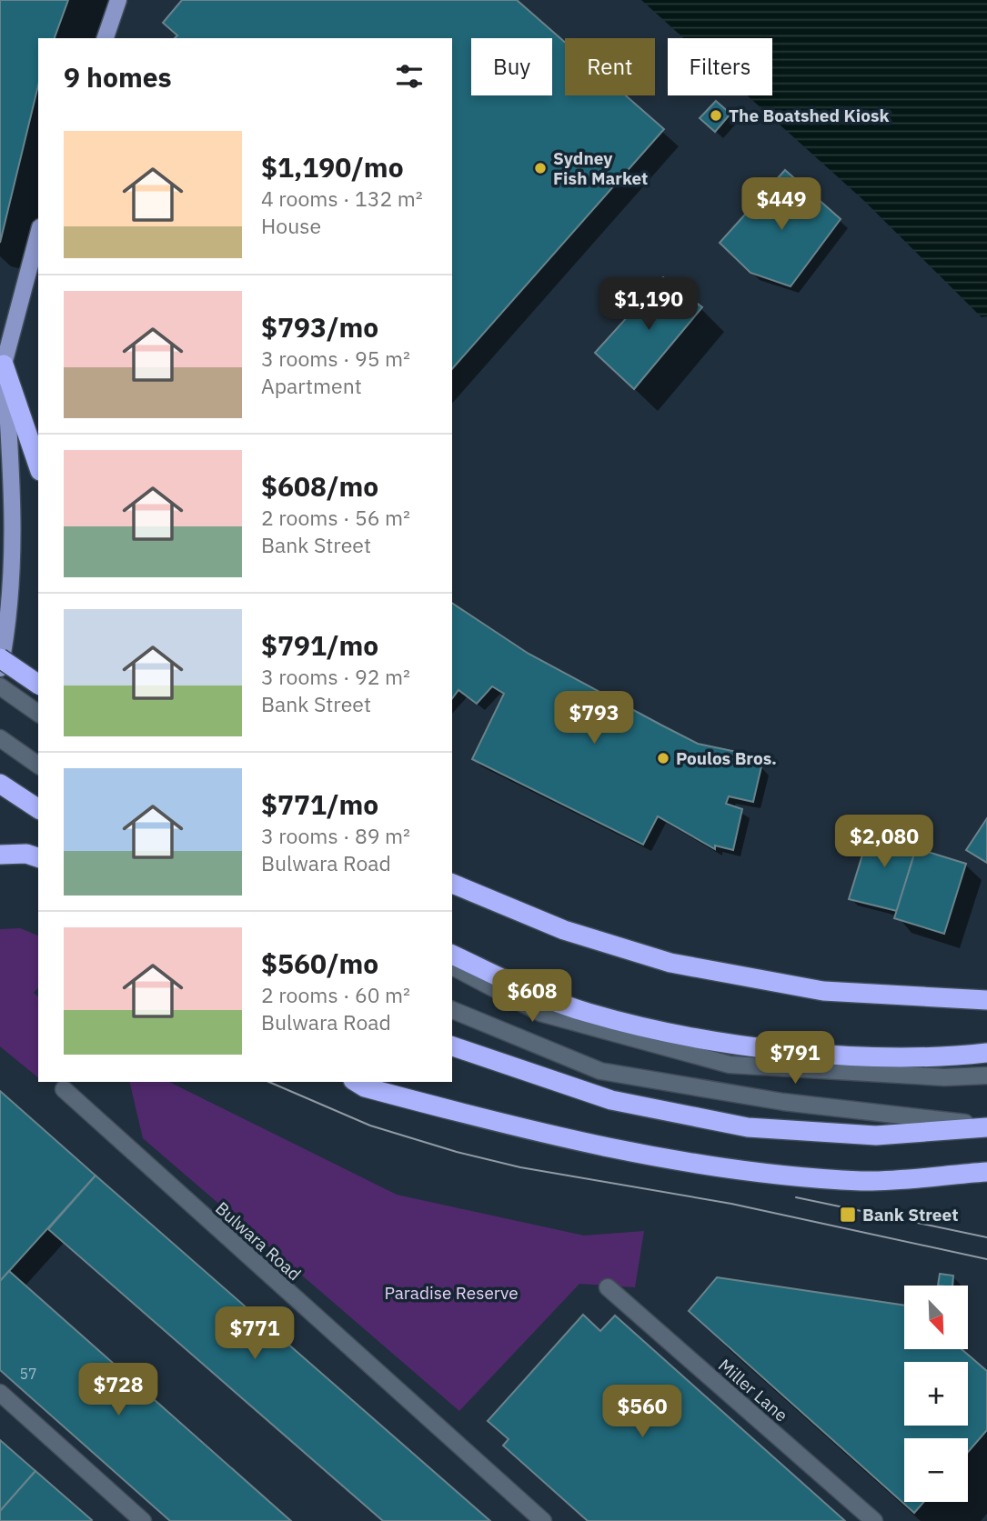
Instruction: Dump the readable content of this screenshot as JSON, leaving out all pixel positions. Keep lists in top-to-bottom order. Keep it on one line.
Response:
{"streets":{"street":["Bulwara Road","Miller Lane"]},"parks":["Paradise Reserve"],"places":{"other":["The Boatshed Kiosk","Sydney Fish Market","Poulos Bros."],"transit":["Bank Street"]},"house_numbers":["57"],"north":"bottom right","page":{"chip":["Buy","Rent","Filters"],"heading":"9 homes","list":[{"name":"$1,190/mo","note":"4 rooms · 132 m² · House"},{"name":"$793/mo","note":"3 rooms · 95 m² · Apartment"},{"name":"$608/mo","note":"2 rooms · 56 m² · Bank Street"},{"name":"$791/mo","note":"3 rooms · 92 m² · Bank Street"},{"name":"$771/mo","note":"3 rooms · 89 m² · Bulwara Road"},{"name":"$560/mo","note":"2 rooms · 60 m² · Bulwara Road"}],"price":["$449","$1,190","$793","$2,080","$608","$791","$771","$728","$560"],"map_buttons":["+","−"]}}
